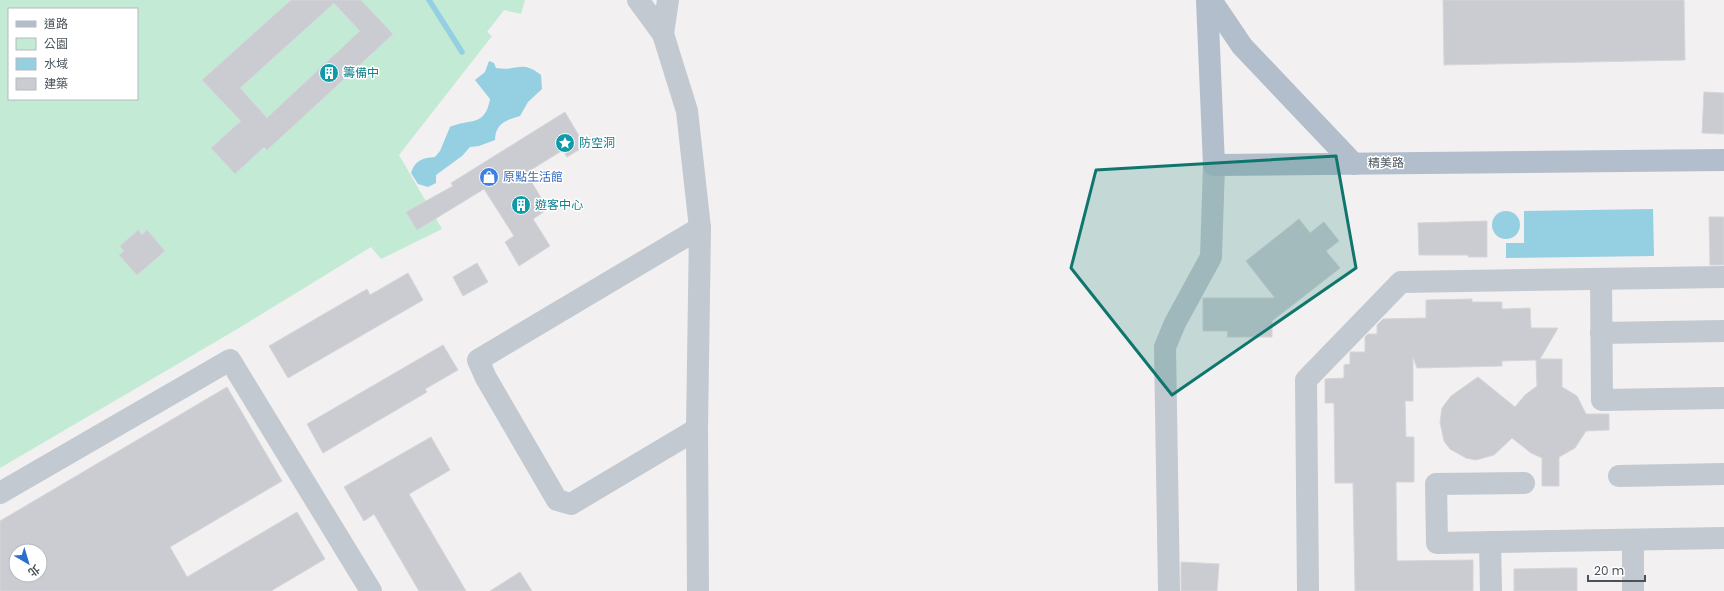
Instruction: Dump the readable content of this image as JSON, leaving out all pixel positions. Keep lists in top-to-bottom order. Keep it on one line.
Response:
{"streets":{"main road":["精美路"]},"places":{"building":["籌備中","遊客中心"],"place":["防空洞"],"shop":["原點生活館"]},"legend":["道路","公園","水域","建築"],"scale_bar":"20 m","north":"bottom right"}
